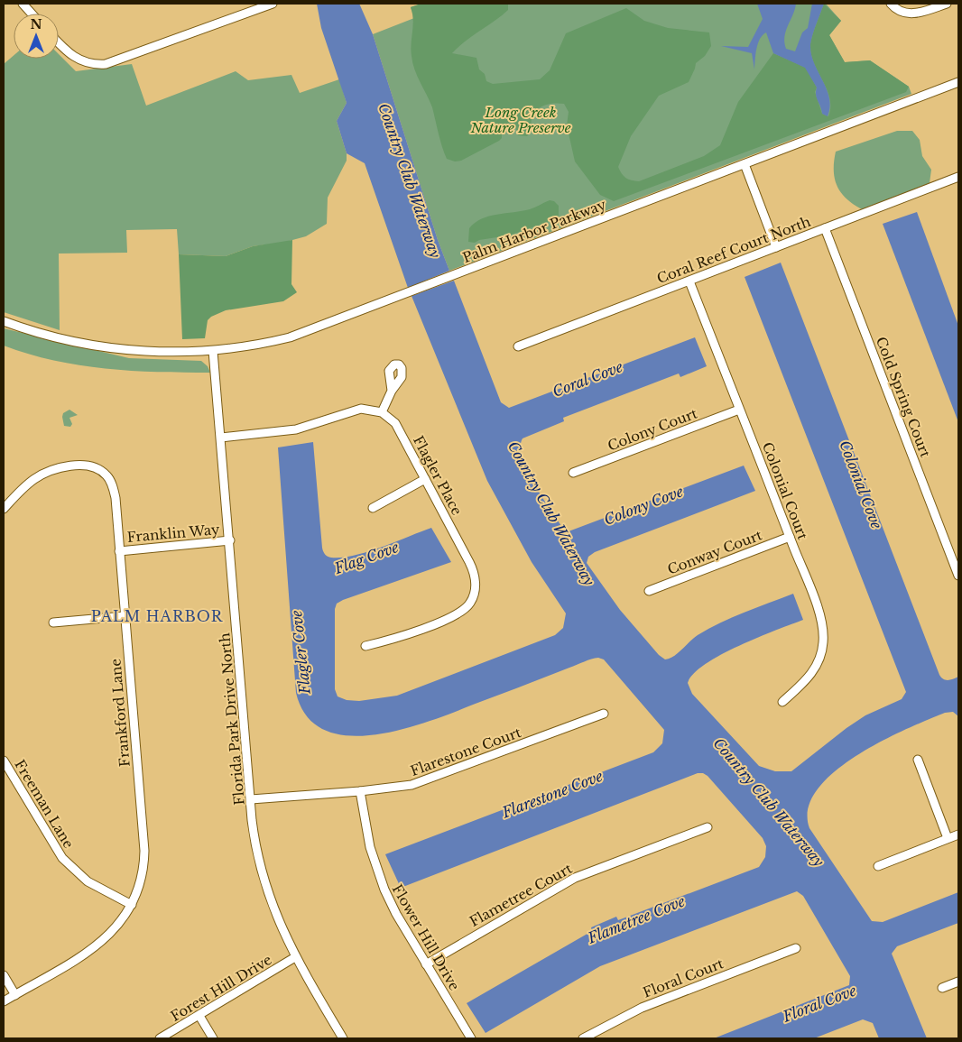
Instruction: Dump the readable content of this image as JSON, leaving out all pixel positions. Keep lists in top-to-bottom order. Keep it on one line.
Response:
{"streets":{"street":["Palm Harbor Parkway","Coral Reef Court North","Cold Spring Court","Colony Court","Flagler Place","Colonial Court","Franklin Way","Conway Court","Frankford Lane","Florida Park Drive North","Flarestone Court","Freeman Lane","Flametree Court","Flower Hill Drive","Floral Court","Forest Hill Drive"]},"crossings":[["Palm Harbor Parkway","Florida Park Drive North"],["Coral Reef Court North","Cold Spring Court"],["Coral Reef Court North","Colonial Court"],["Colony Court","Colonial Court"],["Colonial Court","Conway Court"],["Franklin Way","Frankford Lane"],["Franklin Way","Florida Park Drive North"],["Frankford Lane","Freeman Lane"],["Florida Park Drive North","Flarestone Court"],["Florida Park Drive North","Forest Hill Drive"],["Flarestone Court","Flower Hill Drive"],["Flametree Court","Flower Hill Drive"]],"districts":["PALM HARBOR"],"water":["Country Club Waterway","Coral Cove","Colonial Cove","Colony Cove","Flag Cove","Flagler Cove","Flarestone Cove","Flametree Cove","Floral Cove"],"parks":["Long Creek Nature Preserve"],"north":"top"}
